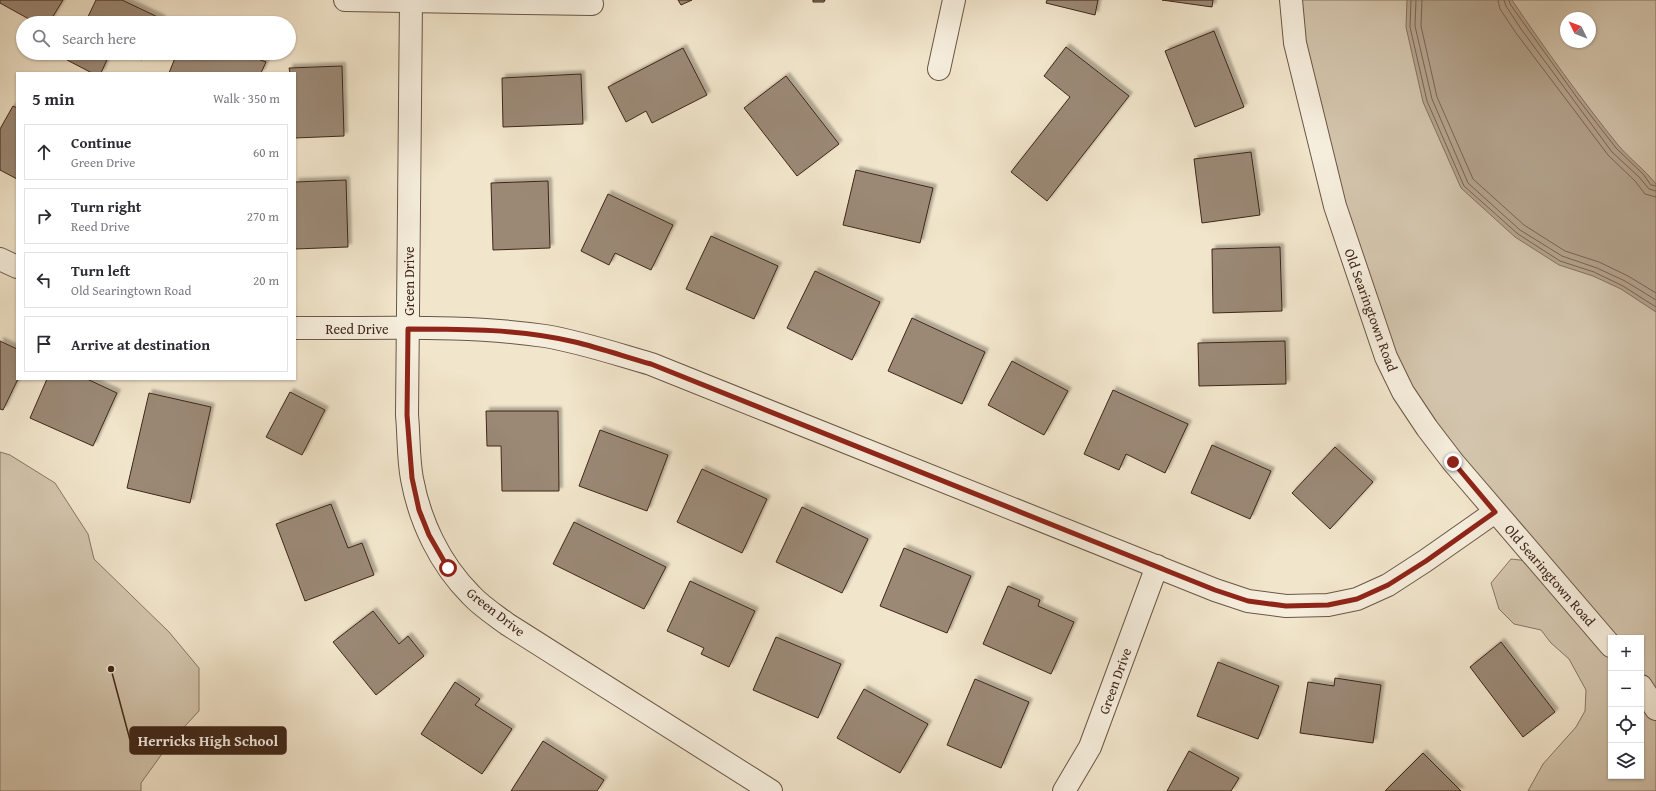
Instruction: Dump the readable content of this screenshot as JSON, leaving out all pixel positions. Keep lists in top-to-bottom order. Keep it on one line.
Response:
{"streets":{"street":["Green Drive","Old Searingtown Road","Reed Drive"]},"crossings":[["Green Drive","Reed Drive"],["Old Searingtown Road","Reed Drive"]],"places":["Herricks High School"],"north":"top left","page":{"search":"Search here","heading":["5 min","Walk · 350 m"],"list":[["Continue","Green Drive","60 m"],["Turn right","Reed Drive","270 m"],["Turn left","Old Searingtown Road","20 m"],"Arrive at destination"],"map_buttons":["+","−"]}}
